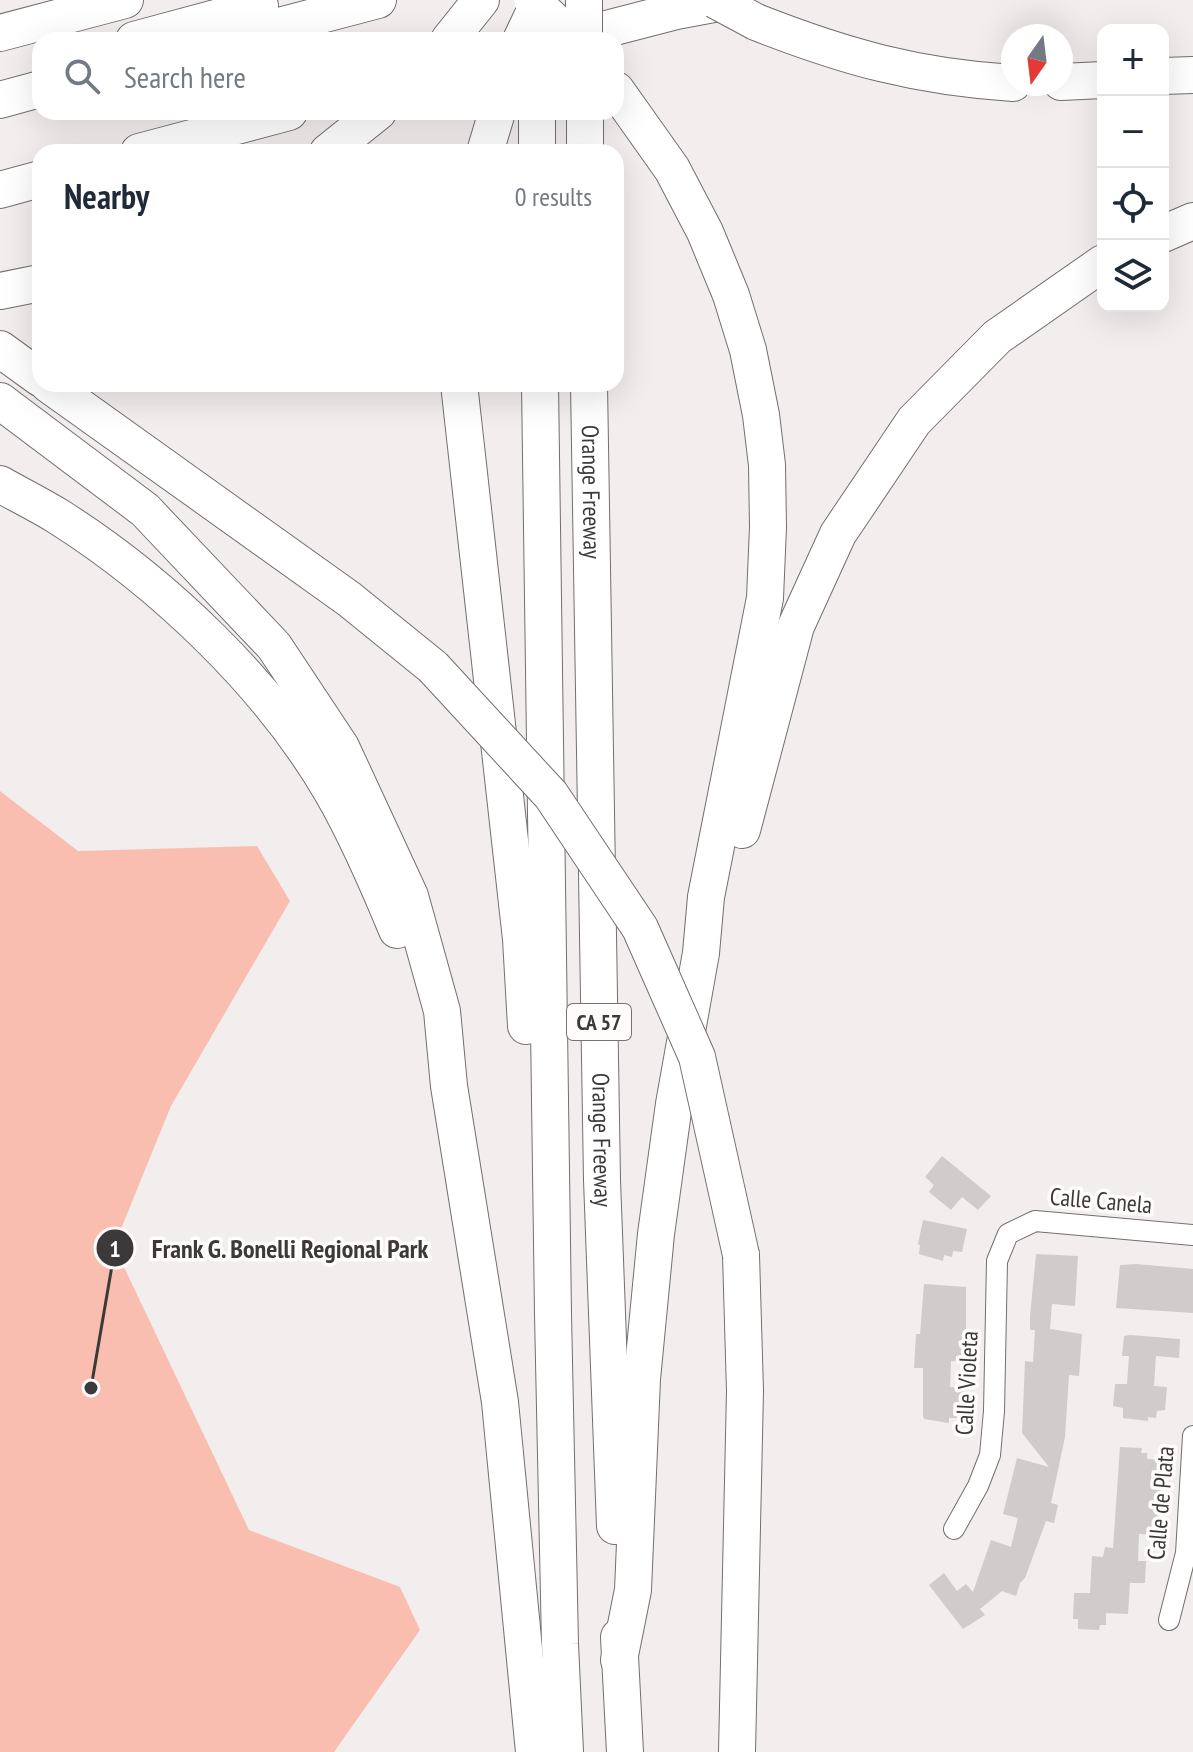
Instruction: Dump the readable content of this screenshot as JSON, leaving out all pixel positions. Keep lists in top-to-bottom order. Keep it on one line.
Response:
{"streets":{"highway":["Orange Freeway","CA 57"],"street":["Calle Canela","Calle Violeta","Calle de Plata"]},"crossings":[["Calle Canela","Calle Violeta"]],"places":["Frank G. Bonelli Regional Park"],"north":"bottom","page":{"map_buttons":["+","−"],"search":"Search here","heading":["Nearby","0 results"]}}
